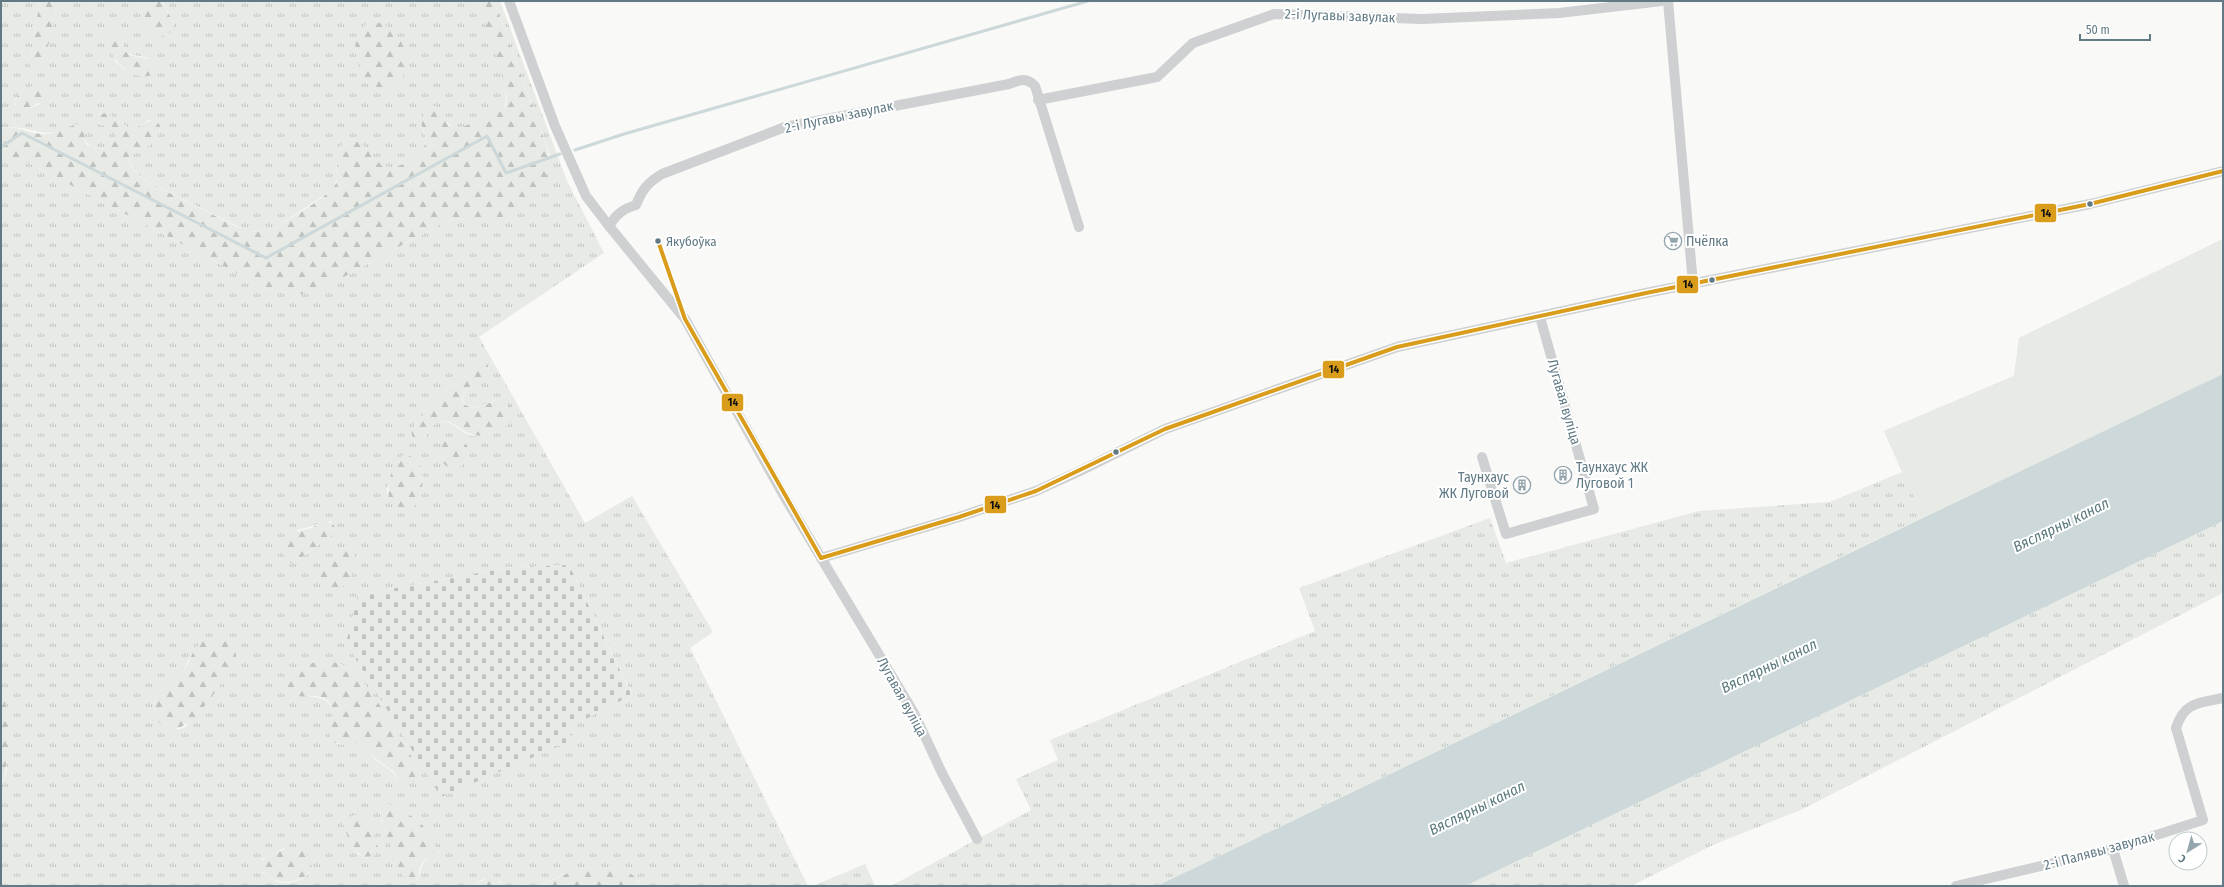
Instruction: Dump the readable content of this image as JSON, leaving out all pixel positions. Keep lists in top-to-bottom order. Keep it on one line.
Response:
{"streets":{"street":["2-і Лугавы завулак","Лугавая вуліца","2-і Палявы завулак"]},"crossings":[["2-і Лугавы завулак","Лугавая вуліца"]],"water":["Вяслярны канал"],"places":{"other":["Якубоўка"],"supermarket":["Пчёлка"],"building":["Таунхаус ЖК Луговой 1","Таунхаус ЖК Луговой"]},"lines":["transit line 14"],"scale_bar":"50 m","north":"bottom left"}
